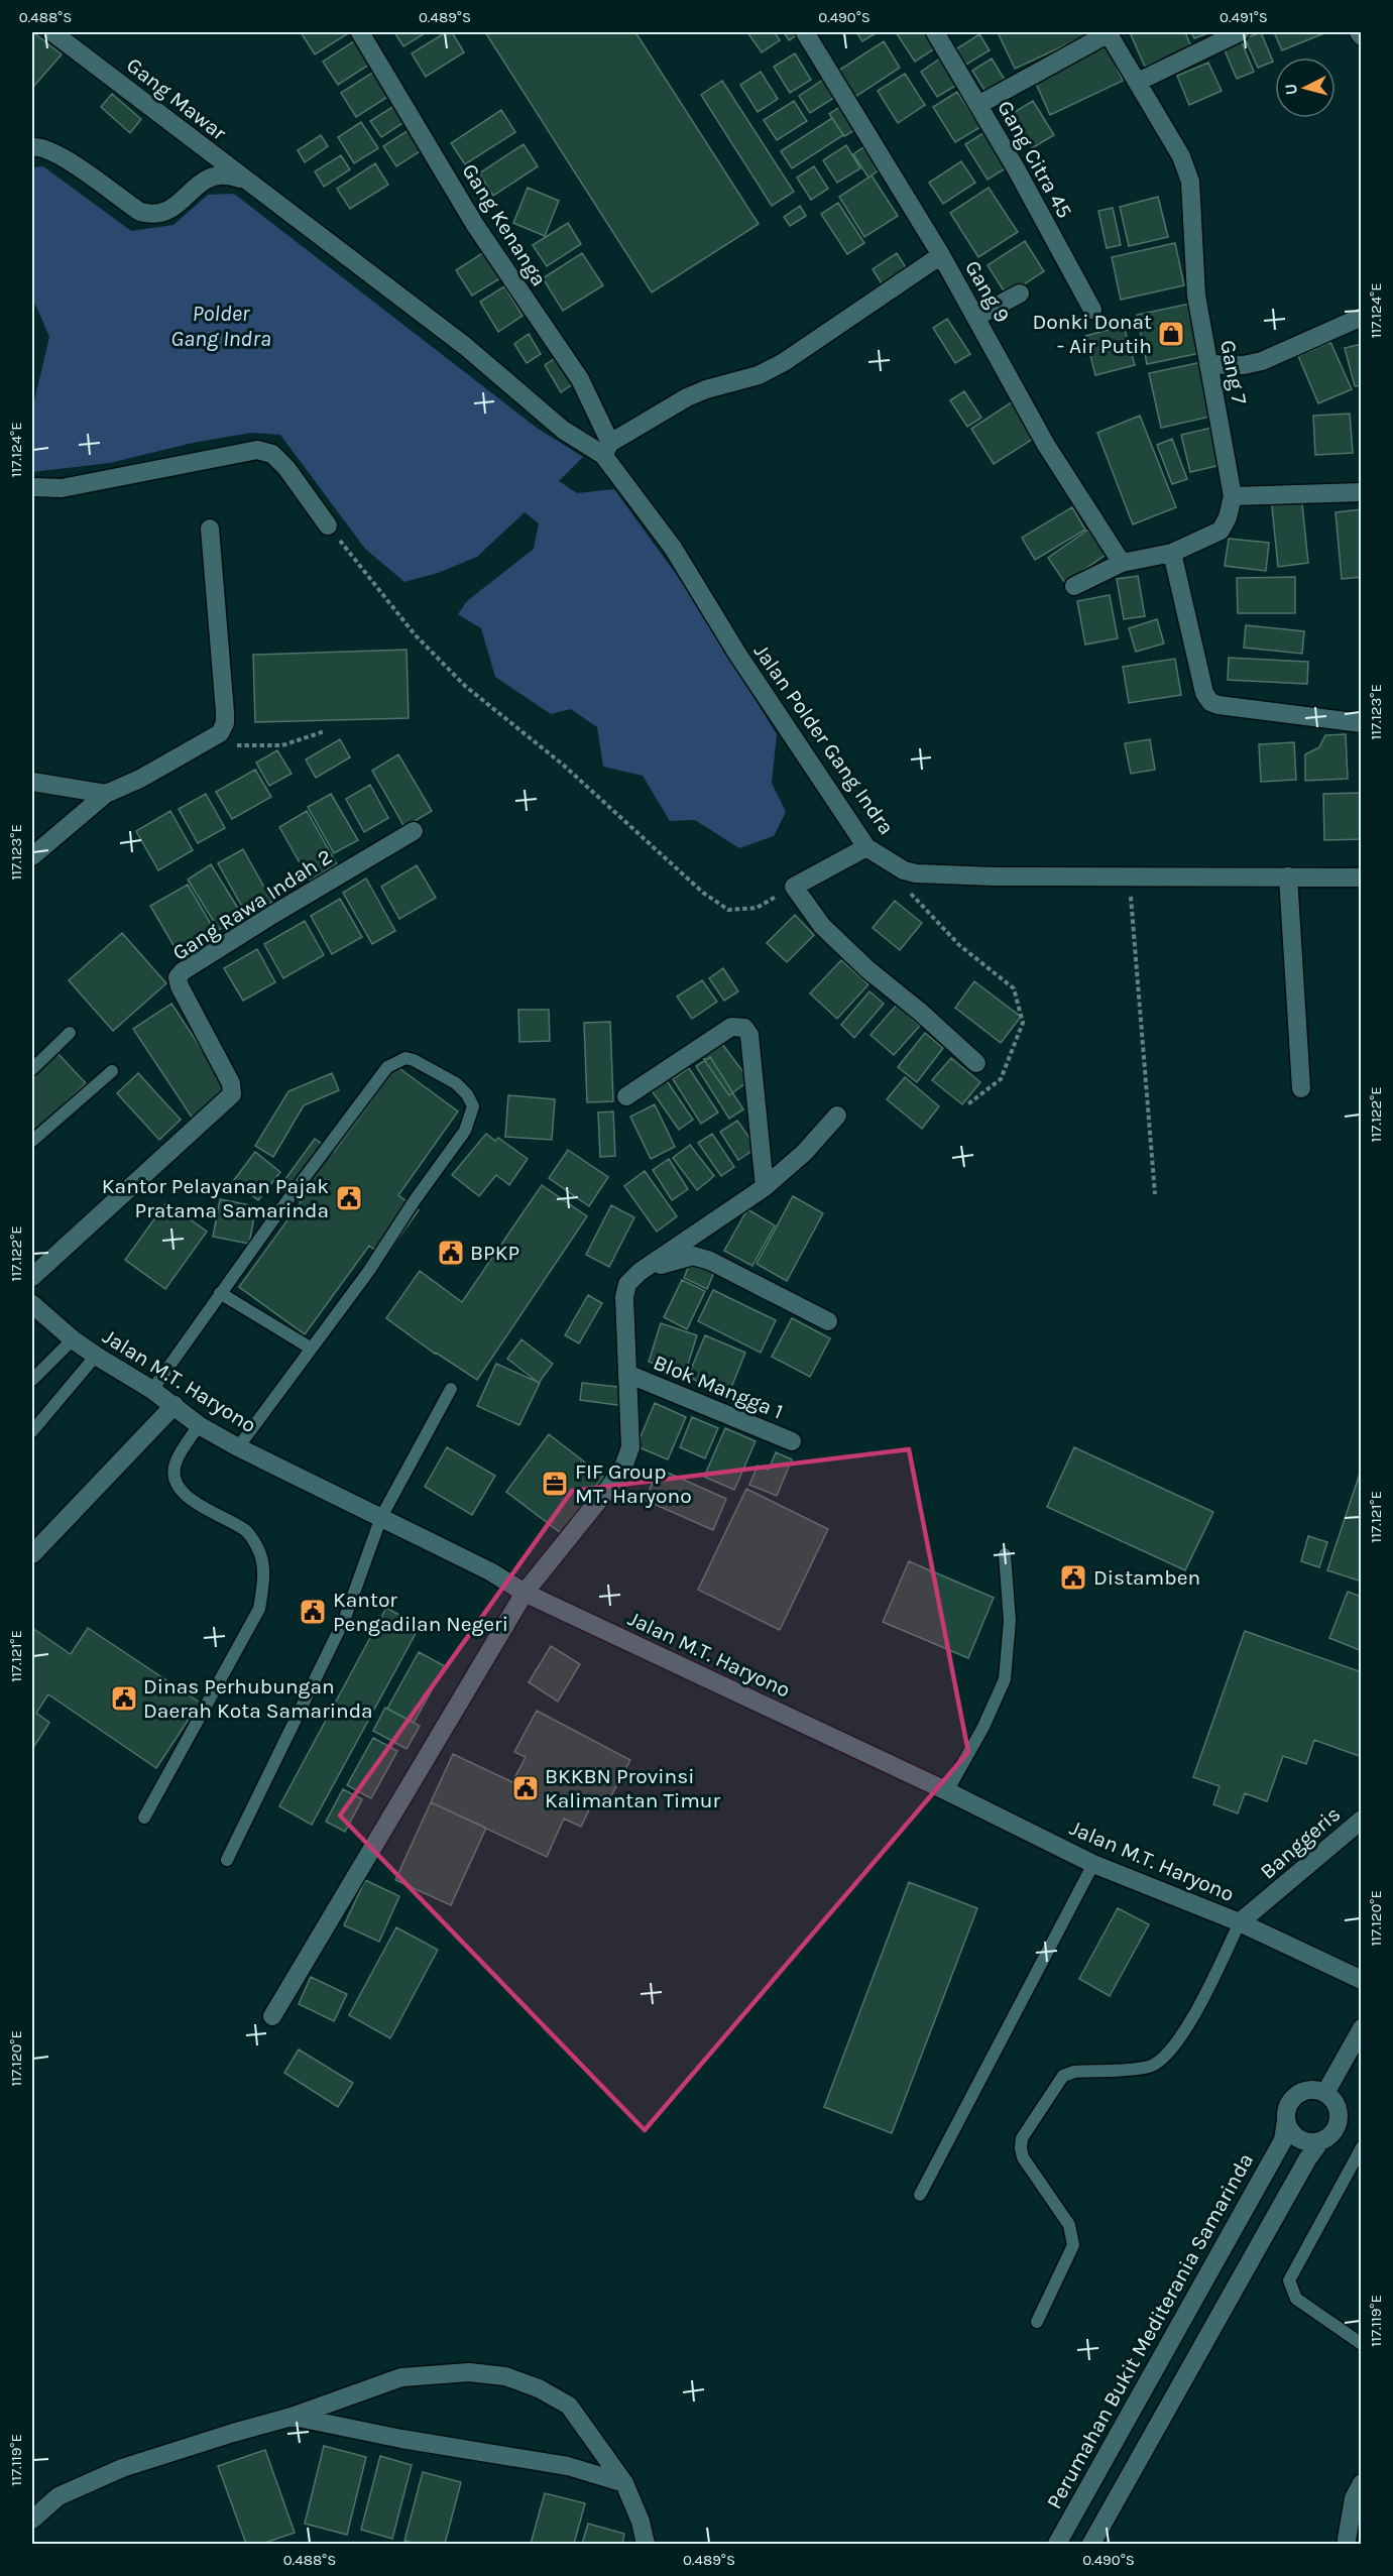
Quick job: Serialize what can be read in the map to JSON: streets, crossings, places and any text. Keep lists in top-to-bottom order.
{
  "streets": {
    "street": [
      "Gang Mawar",
      "Gang Citra 45",
      "Gang Kenanga",
      "Gang 9",
      "Gang 7",
      "Jalan Polder Gang Indra",
      "Gang Rawa Indah 2",
      "Jalan M.T. Haryono",
      "Blok Mangga 1",
      "Banggeris",
      "Perumahan Bukit Mediterania Samarinda"
    ]
  },
  "crossings": [
    ["Gang Mawar", "Gang Kenanga"],
    ["Gang Mawar", "Jalan Polder Gang Indra"],
    ["Gang Kenanga", "Jalan Polder Gang Indra"],
    ["Jalan M.T. Haryono", "Banggeris"]
  ],
  "water": ["Polder Gang Indra"],
  "places": {
    "shop": ["Donki Donat - Air Putih"],
    "public building": [
      "Kantor Pelayanan Pajak Pratama Samarinda",
      "BPKP",
      "Distamben",
      "Kantor Pengadilan Negeri",
      "Dinas Perhubungan Daerah Kota Samarinda",
      "BKKBN Provinsi Kalimantan Timur"
    ],
    "office": ["FIF Group MT. Haryono"]
  },
  "north": "left",
  "coordinates": [
    "0.488°S",
    "0.489°S",
    "0.490°S",
    "0.491°S",
    "117.124°E",
    "117.123°E",
    "117.122°E",
    "117.121°E",
    "117.120°E",
    "117.119°E"
  ]
}
